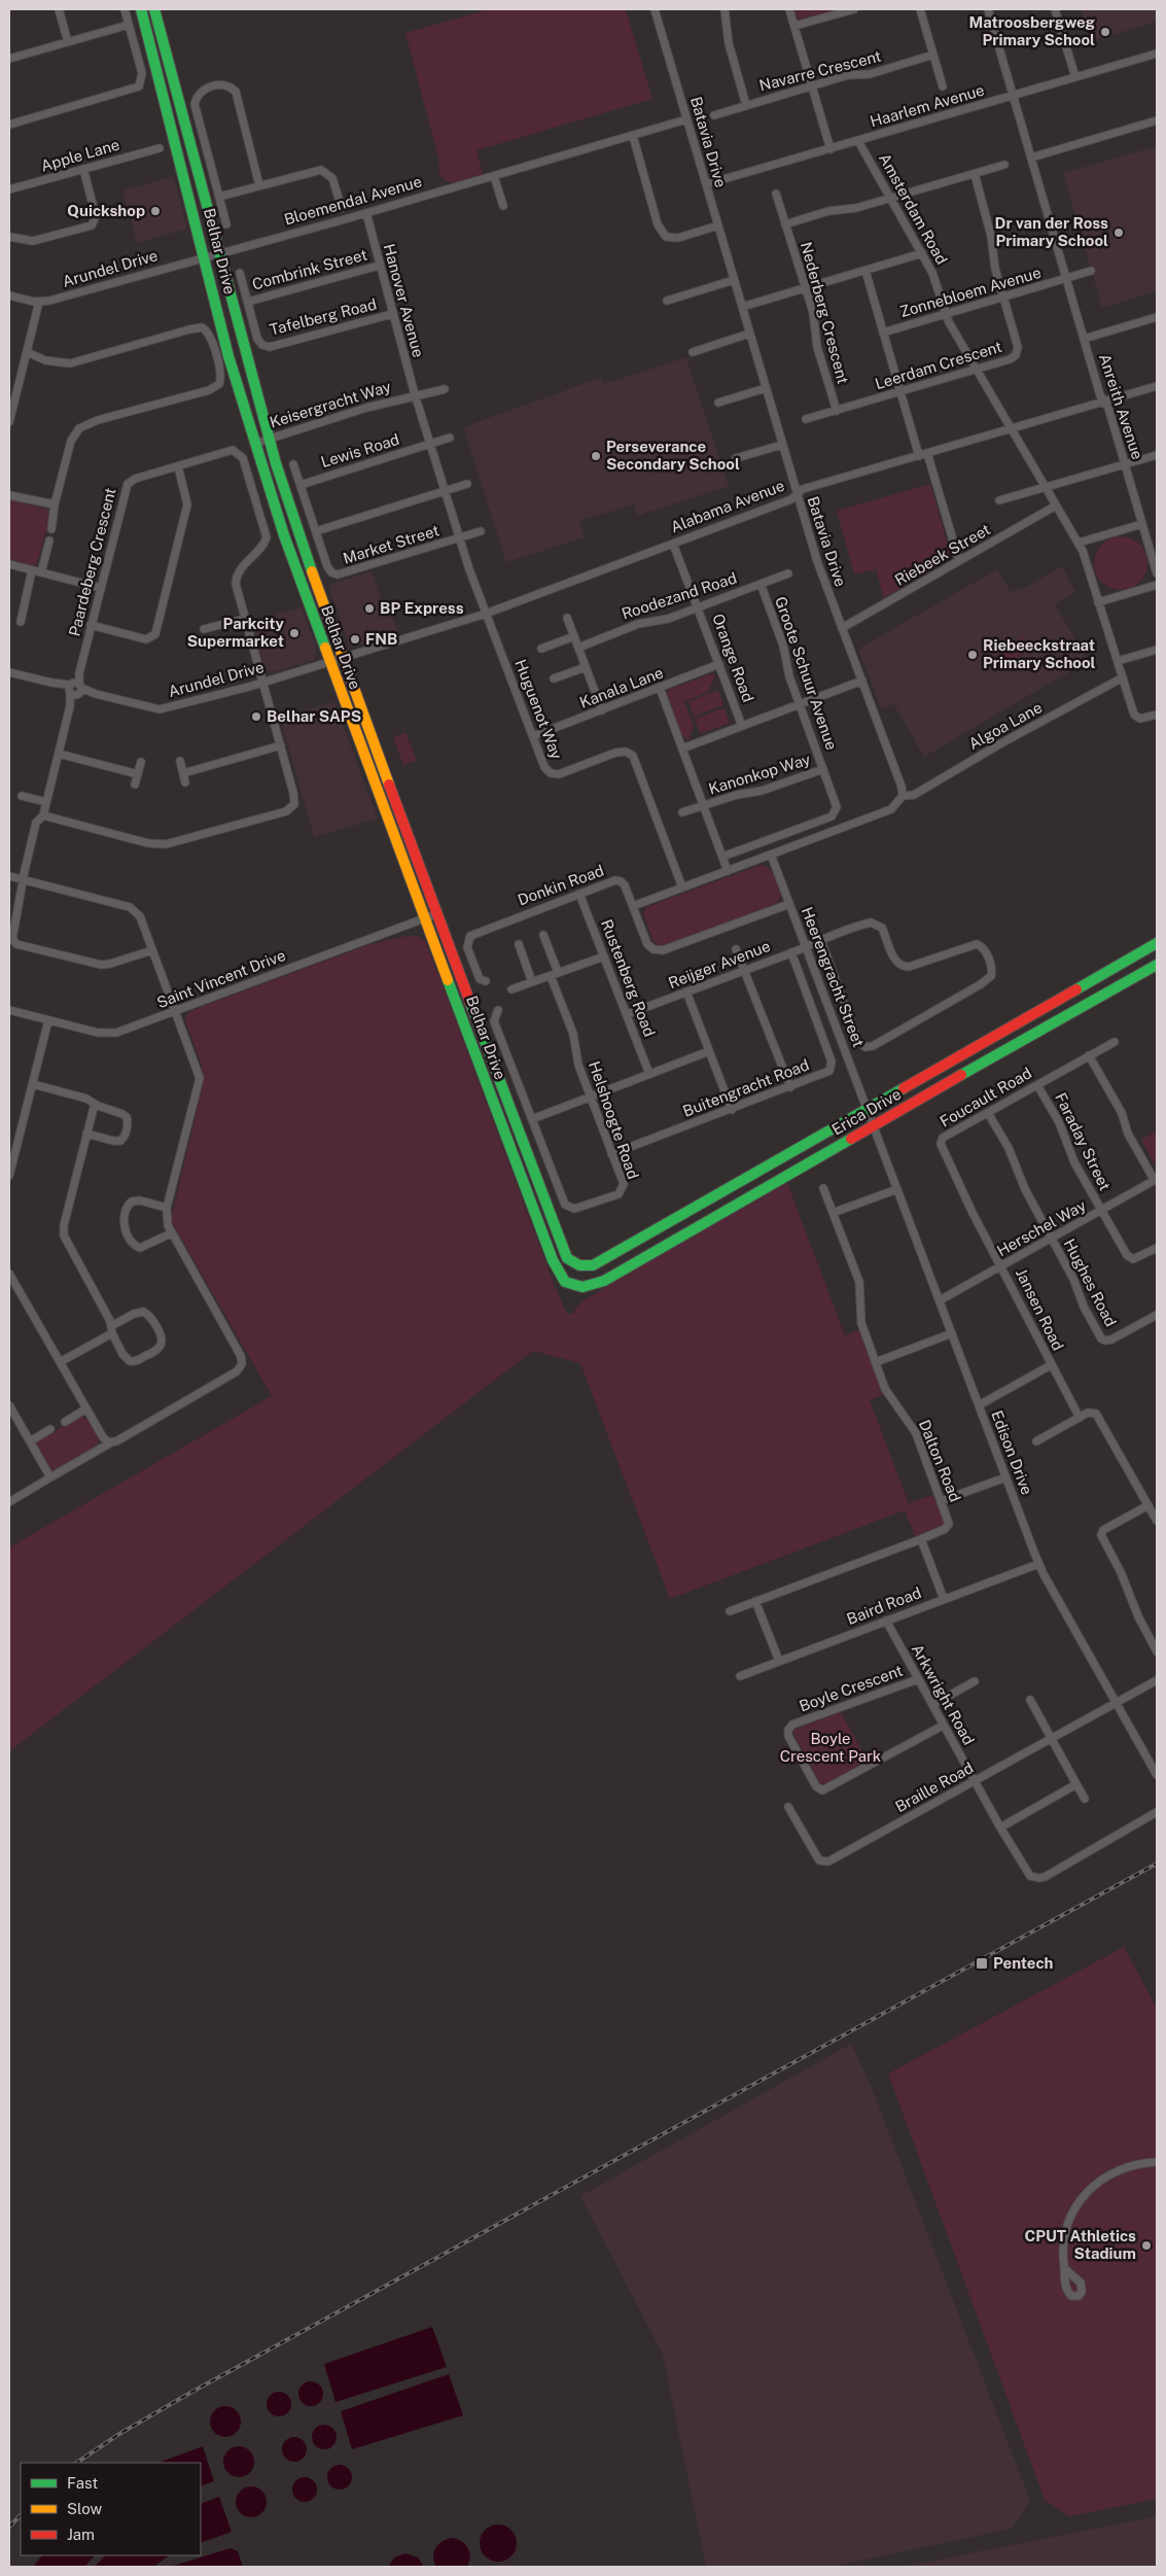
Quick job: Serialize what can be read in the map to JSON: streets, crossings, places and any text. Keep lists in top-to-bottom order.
{
  "streets": {
    "main road": ["Belhar Drive", "Erica Drive"],
    "street": [
      "Navarre Crescent",
      "Haarlem Avenue",
      "Batavia Drive",
      "Apple Lane",
      "Bloemendal Avenue",
      "Amsterdam Road",
      "Arundel Drive",
      "Combrink Street",
      "Zonnebloem Avenue",
      "Hanover Avenue",
      "Nederberg Crescent",
      "Tafelberg Road",
      "Leerdam Crescent",
      "Keisergracht Way",
      "Anreith Avenue",
      "Lewis Road",
      "Alabama Avenue",
      "Market Street",
      "Riebeek Street",
      "Paardeberg Crescent",
      "Roodezand Road",
      "Orange Road",
      "Groote Schuur Avenue",
      "Kanala Lane",
      "Huguenot Way",
      "Algoa Lane",
      "Kanonkop Way",
      "Donkin Road",
      "Reijger Avenue",
      "Heerengracht Street",
      "Rustenberg Road",
      "Saint Vincent Drive",
      "Buitengracht Road",
      "Foucault Road",
      "Helshoogte Road",
      "Faraday Street",
      "Herschel Way",
      "Hughes Road",
      "Jansen Road",
      "Edison Drive",
      "Dalton Road",
      "Baird Road",
      "Boyle Crescent",
      "Arkwright Road",
      "Braille Road"
    ]
  },
  "crossings": [
    ["Haarlem Avenue", "Batavia Drive"],
    ["Haarlem Avenue", "Amsterdam Road"],
    ["Haarlem Avenue", "Anreith Avenue"],
    ["Batavia Drive", "Bloemendal Avenue"],
    ["Batavia Drive", "Alabama Avenue"],
    ["Batavia Drive", "Riebeek Street"],
    ["Batavia Drive", "Algoa Lane"],
    ["Bloemendal Avenue", "Belhar Drive"],
    ["Bloemendal Avenue", "Arundel Drive"],
    ["Bloemendal Avenue", "Hanover Avenue"],
    ["Amsterdam Road", "Zonnebloem Avenue"],
    ["Amsterdam Road", "Leerdam Crescent"],
    ["Amsterdam Road", "Alabama Avenue"],
    ["Amsterdam Road", "Riebeek Street"],
    ["Amsterdam Road", "Algoa Lane"],
    ["Belhar Drive", "Arundel Drive"],
    ["Belhar Drive", "Keisergracht Way"],
    ["Belhar Drive", "Alabama Avenue"],
    ["Belhar Drive", "Saint Vincent Drive"],
    ["Belhar Drive", "Erica Drive"],
    ["Belhar Drive", "Helshoogte Road"],
    ["Arundel Drive", "Alabama Avenue"],
    ["Arundel Drive", "Paardeberg Crescent"],
    ["Combrink Street", "Hanover Avenue"],
    ["Combrink Street", "Tafelberg Road"],
    ["Zonnebloem Avenue", "Leerdam Crescent"],
    ["Zonnebloem Avenue", "Anreith Avenue"],
    ["Hanover Avenue", "Tafelberg Road"],
    ["Hanover Avenue", "Keisergracht Way"],
    ["Hanover Avenue", "Lewis Road"],
    ["Hanover Avenue", "Alabama Avenue"],
    ["Hanover Avenue", "Market Street"],
    ["Hanover Avenue", "Huguenot Way"],
    ["Nederberg Crescent", "Leerdam Crescent"],
    ["Anreith Avenue", "Alabama Avenue"],
    ["Alabama Avenue", "Orange Road"],
    ["Alabama Avenue", "Huguenot Way"],
    ["Roodezand Road", "Orange Road"],
    ["Roodezand Road", "Groote Schuur Avenue"],
    ["Orange Road", "Kanala Lane"],
    ["Groote Schuur Avenue", "Kanonkop Way"],
    ["Kanala Lane", "Huguenot Way"],
    ["Donkin Road", "Heerengracht Street"],
    ["Donkin Road", "Rustenberg Road"],
    ["Reijger Avenue", "Heerengracht Street"],
    ["Reijger Avenue", "Rustenberg Road"],
    ["Reijger Avenue", "Buitengracht Road"],
    ["Heerengracht Street", "Erica Drive"],
    ["Heerengracht Street", "Edison Drive"],
    ["Buitengracht Road", "Helshoogte Road"],
    ["Foucault Road", "Faraday Street"],
    ["Foucault Road", "Herschel Way"],
    ["Foucault Road", "Jansen Road"],
    ["Erica Drive", "Edison Drive"],
    ["Faraday Street", "Herschel Way"],
    ["Herschel Way", "Hughes Road"],
    ["Herschel Way", "Jansen Road"],
    ["Herschel Way", "Edison Drive"],
    ["Edison Drive", "Baird Road"],
    ["Edison Drive", "Braille Road"],
    ["Baird Road", "Arkwright Road"],
    ["Boyle Crescent", "Arkwright Road"],
    ["Arkwright Road", "Braille Road"]
  ],
  "parks": ["Boyle Crescent Park"],
  "places": {
    "other": [
      "Matroosbergweg Primary School",
      "Quickshop",
      "Dr van der Ross Primary School",
      "Perseverance Secondary School",
      "BP Express",
      "Parkcity Supermarket",
      "FNB",
      "Riebeeckstraat Primary School",
      "Belhar SAPS",
      "CPUT Athletics Stadium"
    ],
    "transit": ["Pentech"]
  },
  "legend": ["Fast", "Slow", "Jam"]
}
